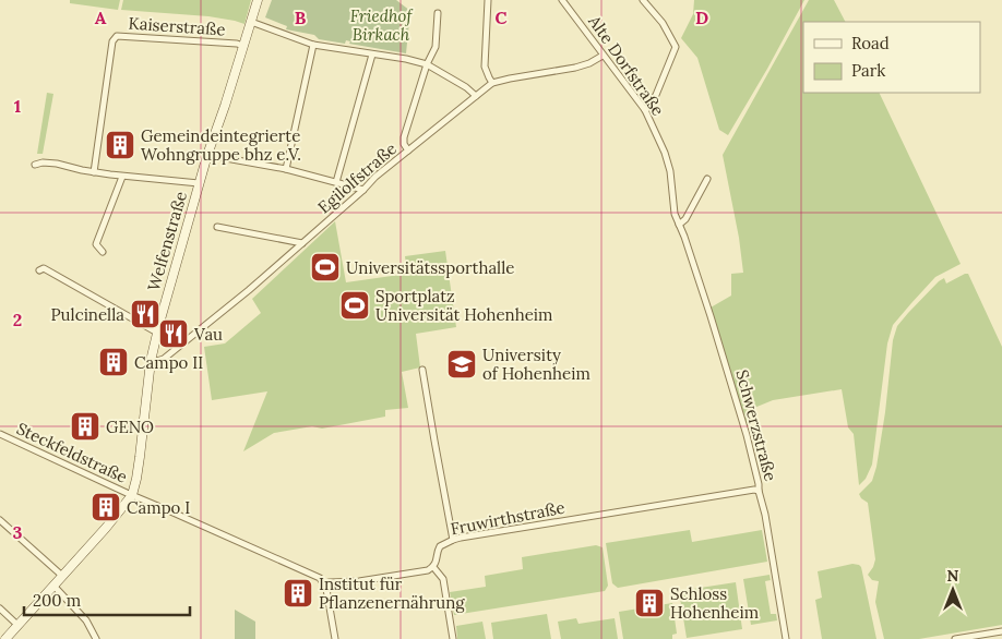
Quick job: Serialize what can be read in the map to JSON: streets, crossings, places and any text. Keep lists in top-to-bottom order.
{
  "streets": {
    "street": [
      "Kaiserstraße",
      "Alte Dorfstraße",
      "Egilolfstraße",
      "Welfenstraße",
      "Schwerzstraße",
      "Steckfeldstraße",
      "Fruwirthstraße"
    ]
  },
  "crossings": [
    ["Kaiserstraße", "Welfenstraße"],
    ["Alte Dorfstraße", "Egilolfstraße"],
    ["Alte Dorfstraße", "Schwerzstraße"],
    ["Egilolfstraße", "Welfenstraße"],
    ["Welfenstraße", "Steckfeldstraße"],
    ["Schwerzstraße", "Fruwirthstraße"]
  ],
  "parks": ["Friedhof Birkach"],
  "places": {
    "building": [
      "Gemeindeintegrierte Wohngruppe bhz e.V.",
      "Campo II",
      "GENO",
      "Campo I",
      "Institut für Pflanzenernährung",
      "Schloss Hohenheim"
    ],
    "sports": ["Universitätssporthalle", "Sportplatz Universität Hohenheim"],
    "restaurant": ["Pulcinella", "Vau"],
    "school or university": ["University of Hohenheim"]
  },
  "legend": ["Road", "Park"],
  "scale_bar": "200 m",
  "north": "top",
  "grid": {
    "columns": [
      "A",
      "B",
      "C",
      "D"
    ],
    "rows": ["1", "2", "3"]
  }
}
